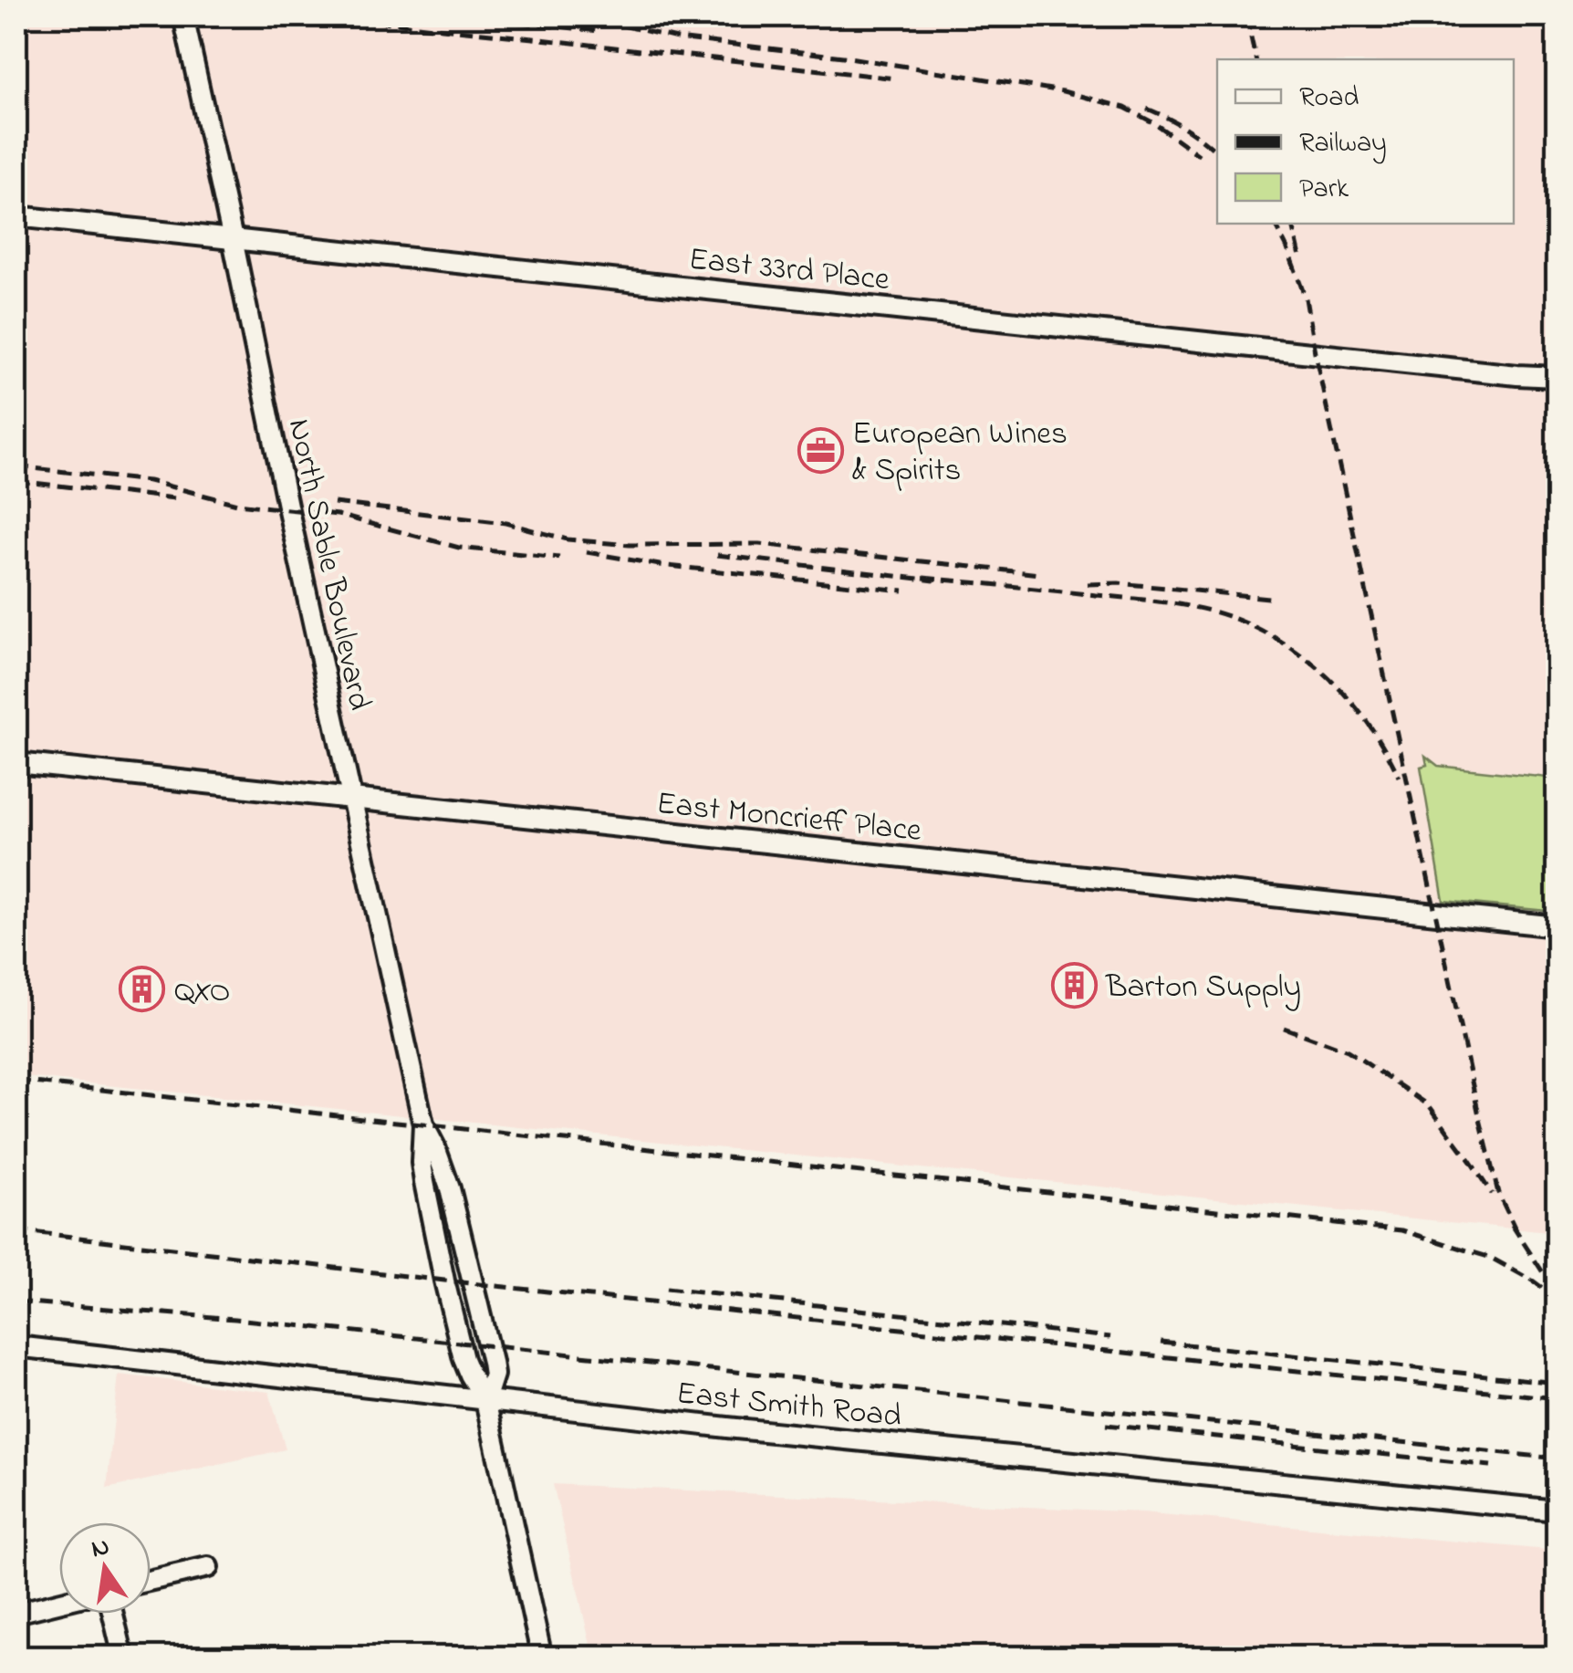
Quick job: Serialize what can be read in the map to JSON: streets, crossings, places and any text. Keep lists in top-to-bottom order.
{
  "streets": {
    "street": [
      "East 33rd Place",
      "North Sable Boulevard",
      "East Moncrieff Place",
      "East Smith Road"
    ]
  },
  "crossings": [
    ["East 33rd Place", "North Sable Boulevard"],
    ["North Sable Boulevard", "East Moncrieff Place"],
    ["North Sable Boulevard", "East Smith Road"]
  ],
  "places": {
    "office": ["European Wines & Spirits"],
    "building": ["Barton Supply", "QXO"]
  },
  "legend": ["Road", "Railway", "Park"],
  "north": "top"
}
